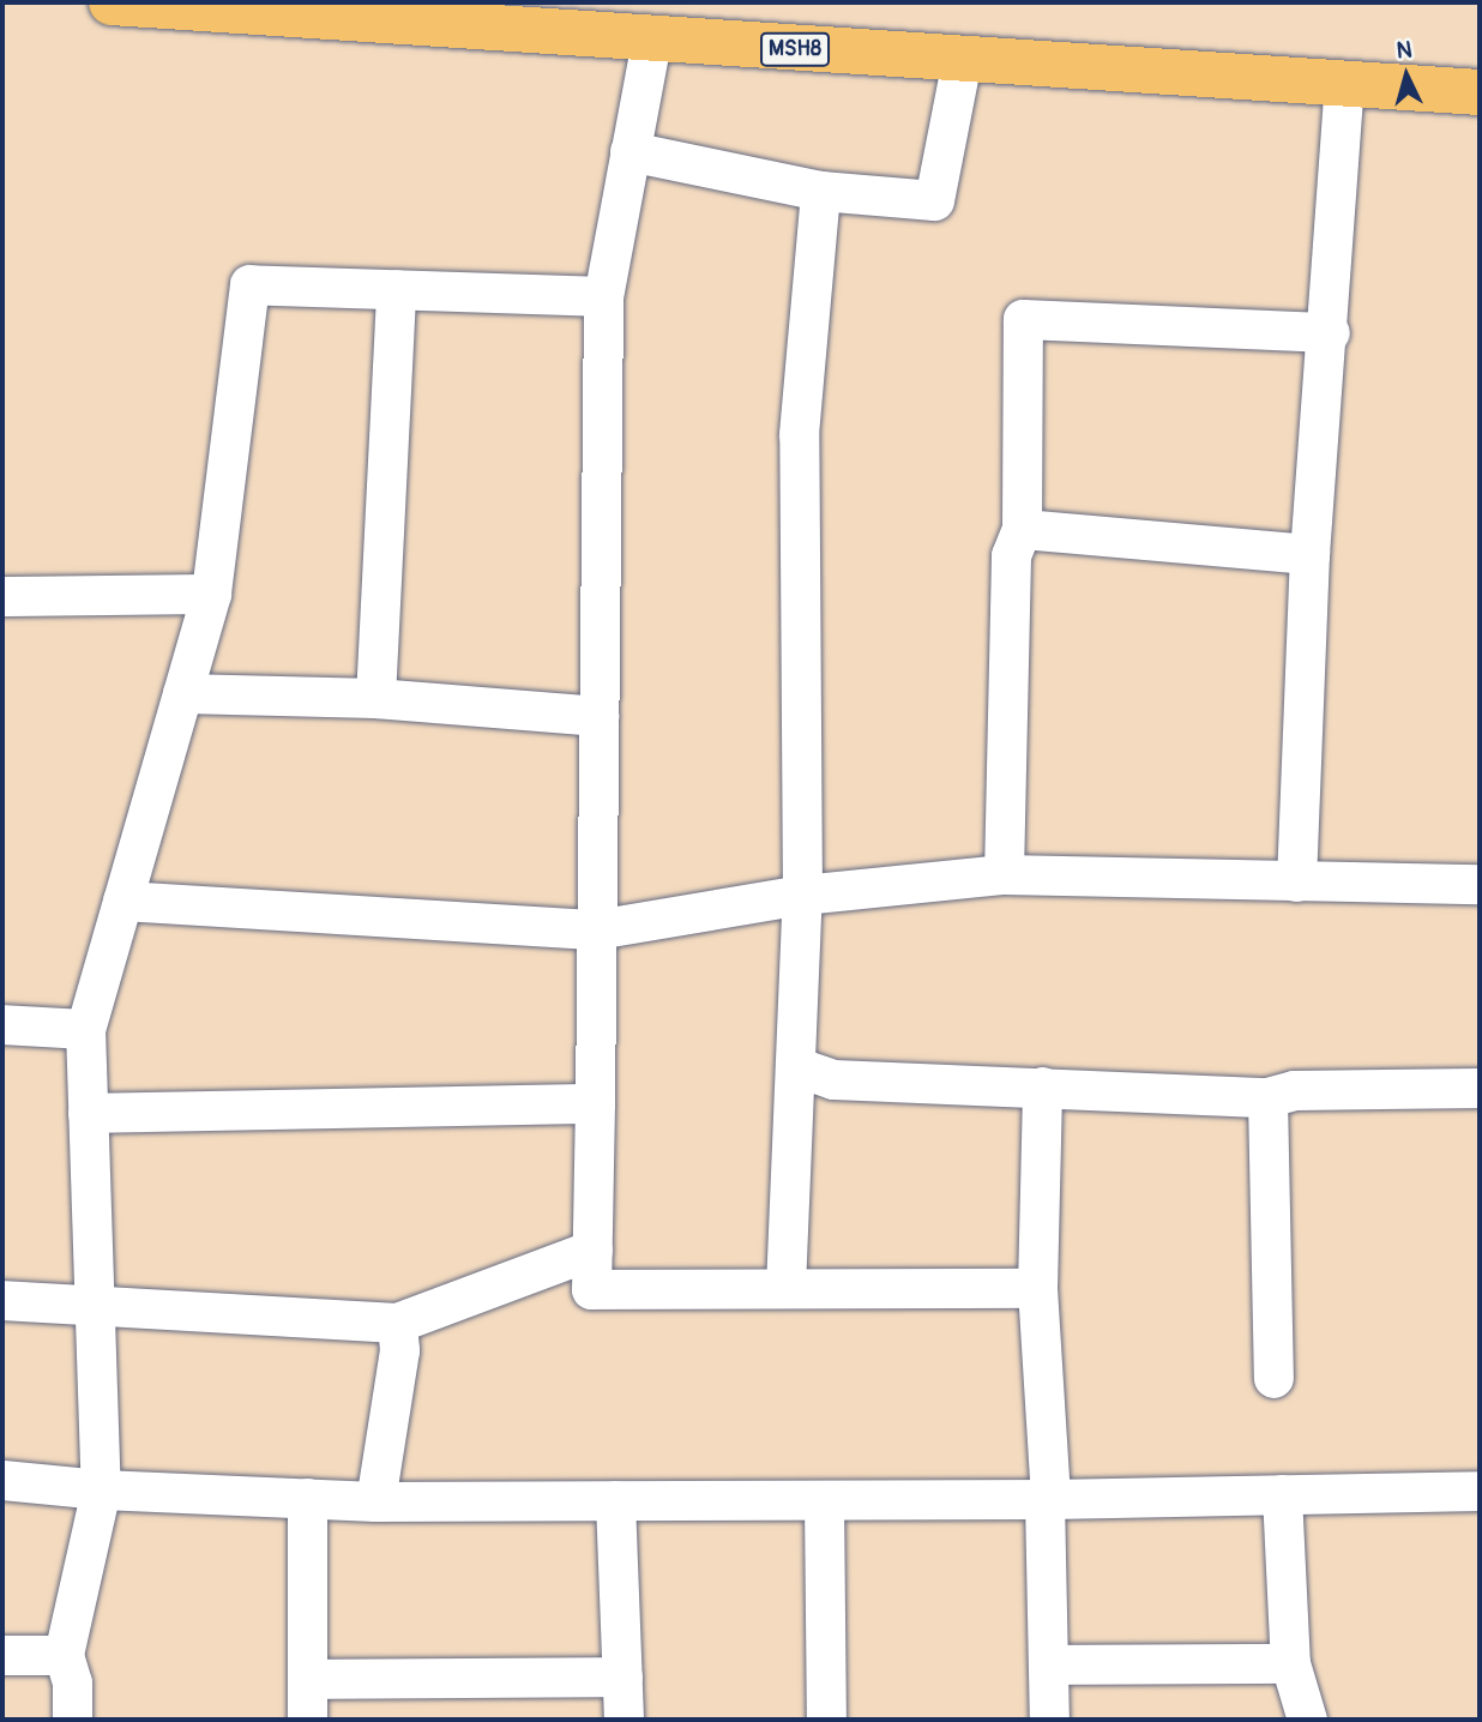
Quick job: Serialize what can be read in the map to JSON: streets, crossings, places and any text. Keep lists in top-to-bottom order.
{
  "streets": {
    "main road": ["MSH8"]
  },
  "north": "top"
}
